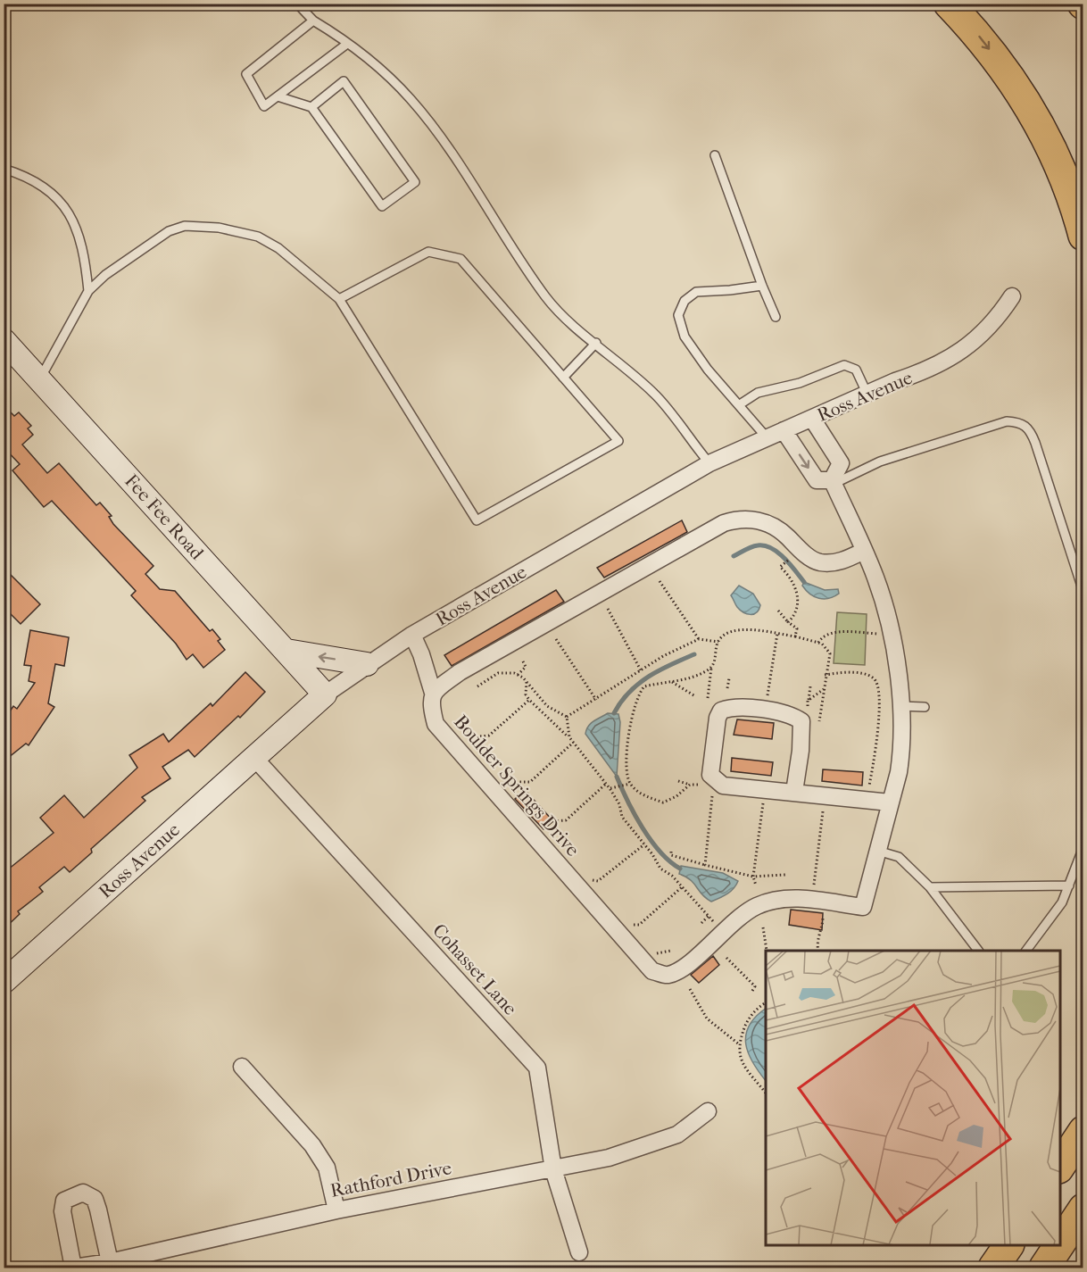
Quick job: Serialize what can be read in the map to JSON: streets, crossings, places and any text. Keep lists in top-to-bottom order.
{
  "streets": {
    "street": [
      "Ross Avenue",
      "Fee Fee Road",
      "Boulder Springs Drive",
      "Cohasset Lane",
      "Rathford Drive"
    ]
  },
  "crossings": [
    ["Ross Avenue", "Fee Fee Road"],
    ["Ross Avenue", "Boulder Springs Drive"],
    ["Ross Avenue", "Cohasset Lane"],
    ["Cohasset Lane", "Rathford Drive"]
  ]
}
